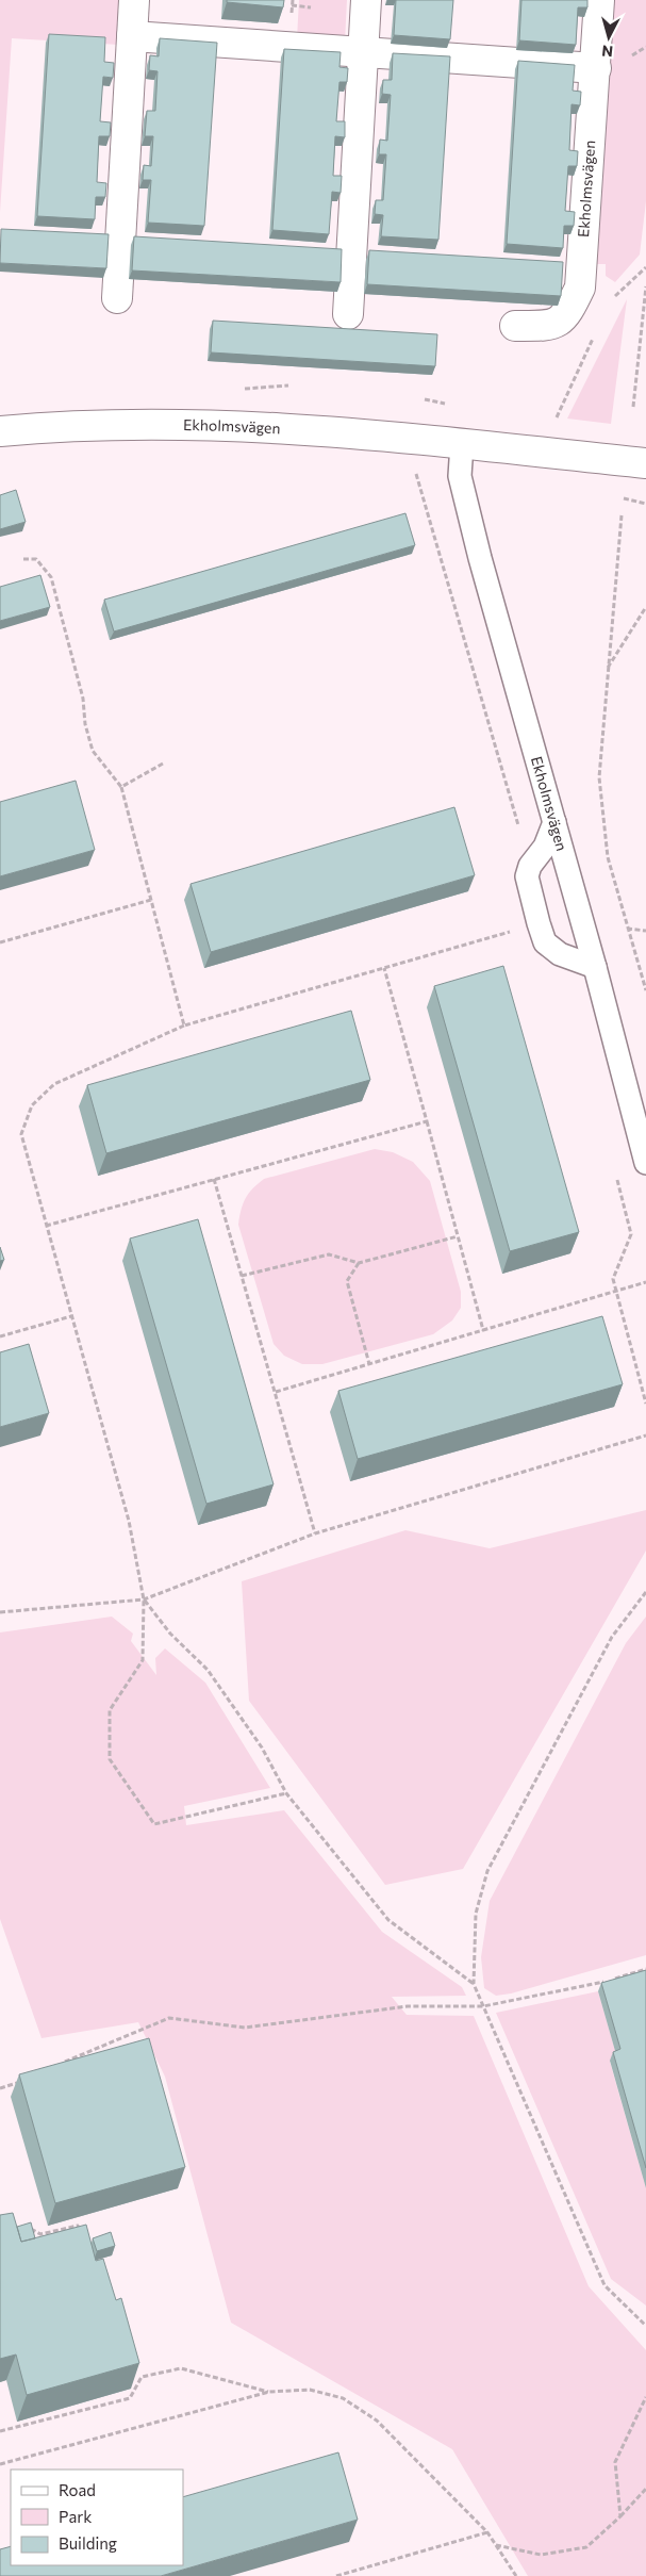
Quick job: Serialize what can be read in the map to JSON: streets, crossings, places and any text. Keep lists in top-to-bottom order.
{
  "streets": {
    "street": ["Ekholmsvägen"]
  },
  "legend": ["Road", "Park", "Building"],
  "north": "bottom"
}
